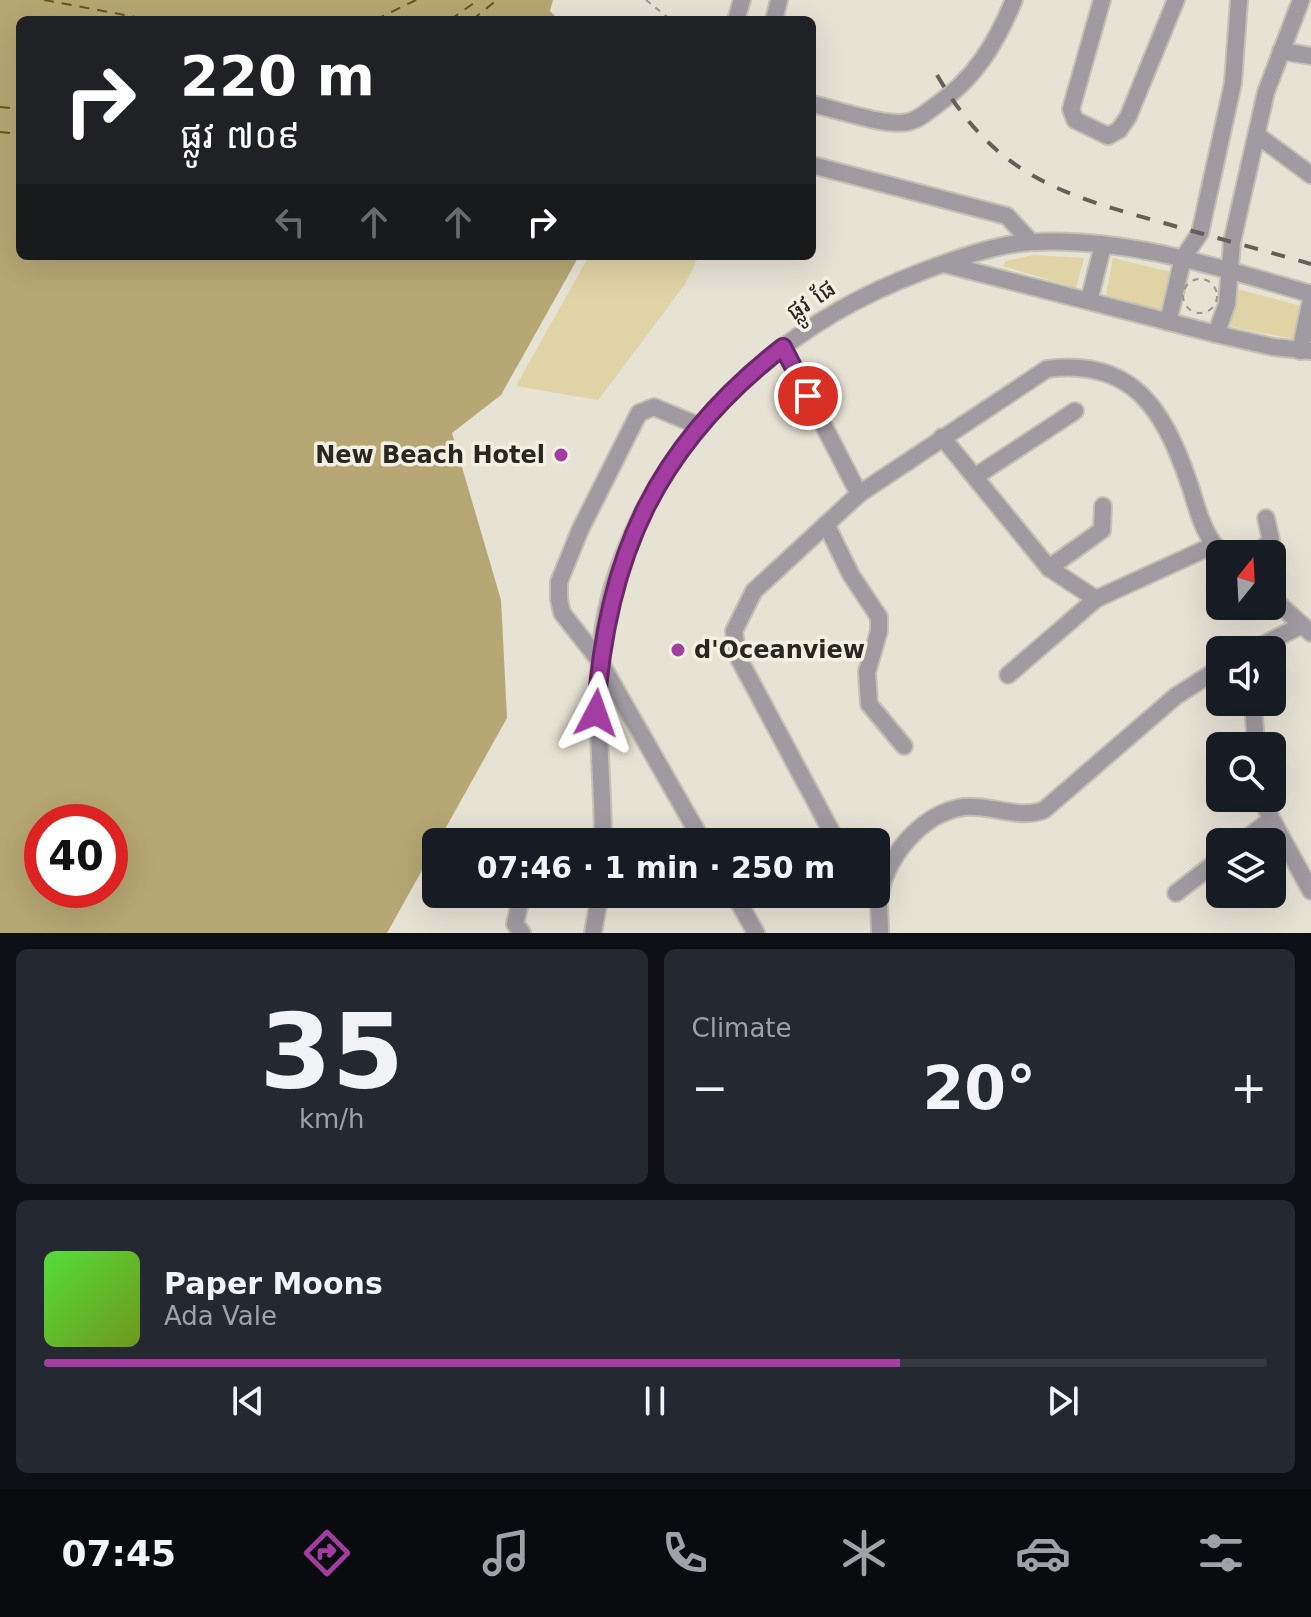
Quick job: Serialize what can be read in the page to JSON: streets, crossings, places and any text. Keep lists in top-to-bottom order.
{
  "streets": {
    "street": ["ផ្លូវ ផែ"]
  },
  "places": ["New Beach Hotel", "d'Oceanview"],
  "north": "top",
  "page": {
    "turn": ["220 m", "ផ្លូវ ៧០៩"],
    "limit": "40",
    "trip": "07:46 · 1 min · 250 m",
    "tile": [
      ["35", "km/h"],
      "Climate"
    ],
    "heat": ["−", "20°", "+"],
    "song": ["Paper Moons", "Ada Vale"],
    "tabs": "07:45"
  }
}
